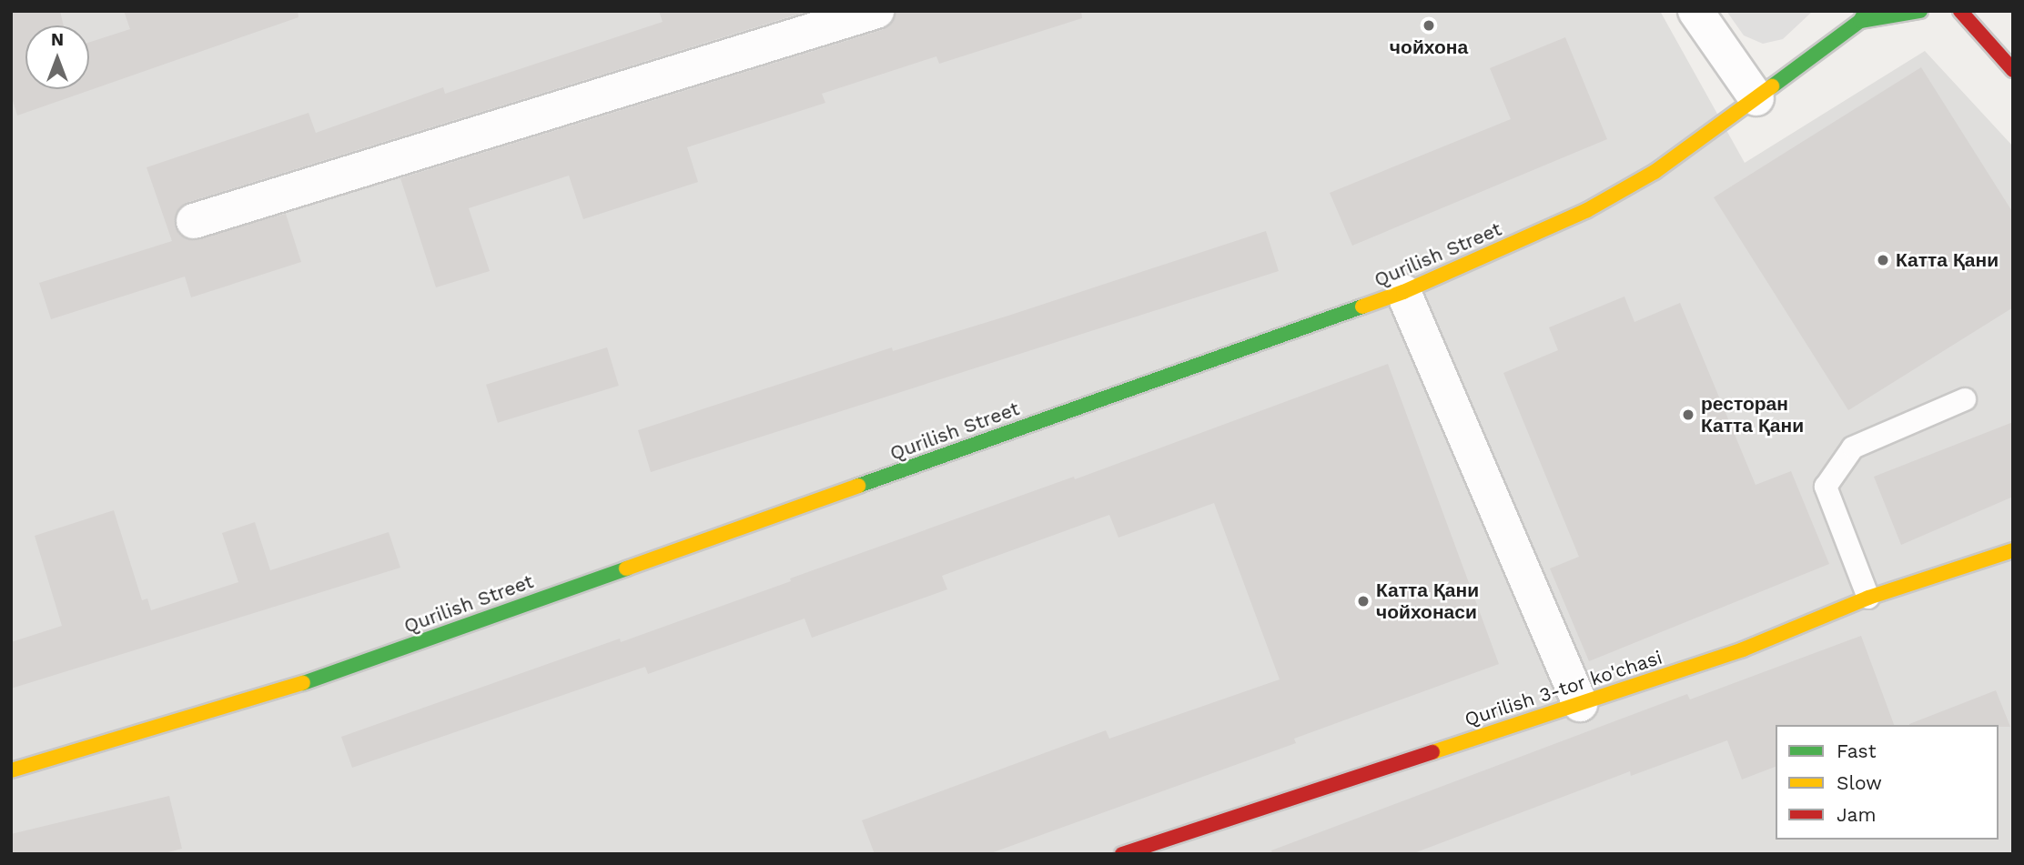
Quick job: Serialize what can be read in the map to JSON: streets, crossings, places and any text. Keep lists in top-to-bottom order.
{
  "streets": {
    "street": ["Qurilish Street", "Qurilish 3-tor ko'chasi"]
  },
  "places": [
    "чойхона",
    "Катта Қани",
    "ресторан Катта Қани",
    "Катта Қани чойхонаси"
  ],
  "legend": ["Fast", "Slow", "Jam"],
  "north": "top"
}
